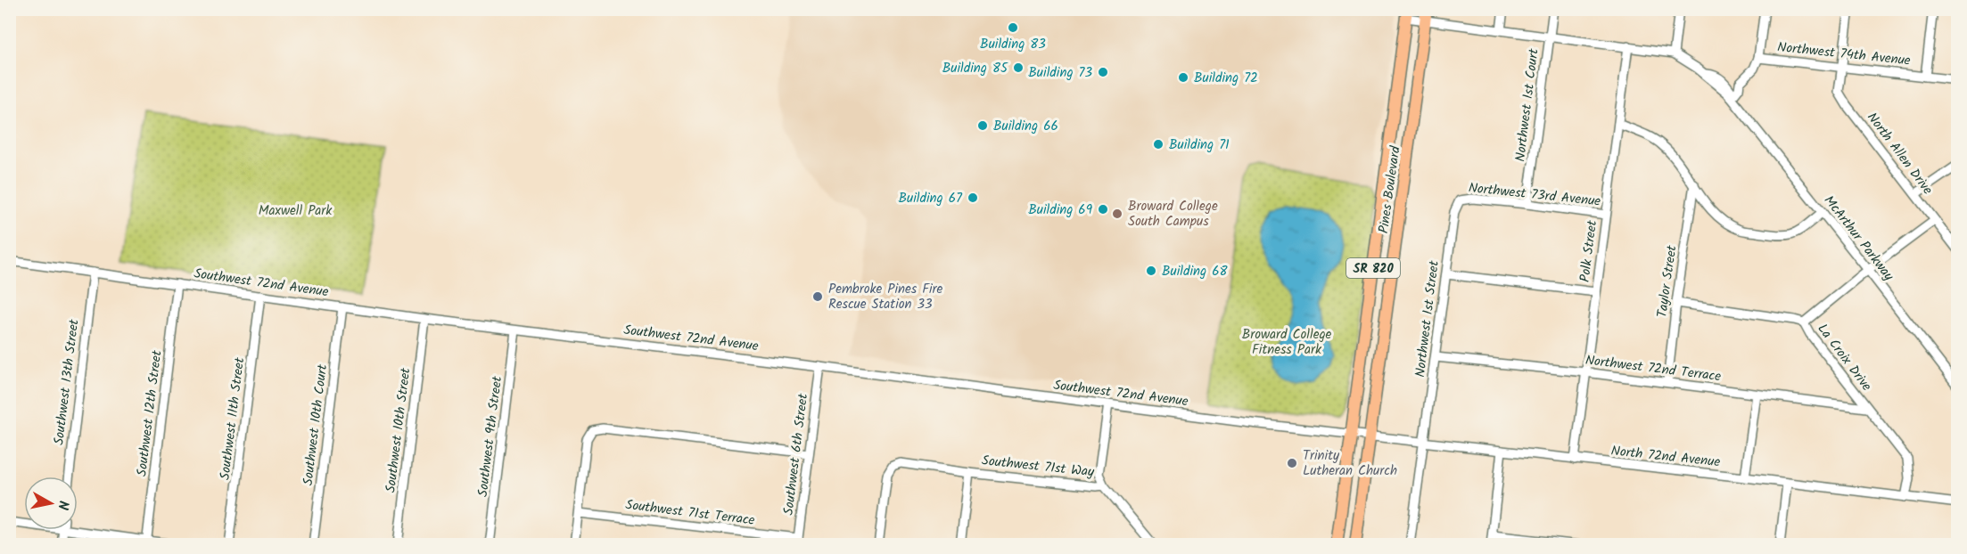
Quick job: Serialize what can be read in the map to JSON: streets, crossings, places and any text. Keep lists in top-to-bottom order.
{
  "streets": {
    "highway": ["Pines Boulevard", "SR 820"],
    "street": [
      "Northwest 74th Avenue",
      "Northwest 1st Court",
      "North Allen Drive",
      "Northwest 73rd Avenue",
      "McArthur Parkway",
      "Polk Street",
      "Taylor Street",
      "Southwest 72nd Avenue",
      "Northwest 1st Street",
      "La Croix Drive",
      "Northwest 72nd Terrace",
      "Southwest 13th Street",
      "Southwest 12th Street",
      "Southwest 11th Street",
      "Southwest 10th Court",
      "Southwest 10th Street",
      "Southwest 9th Street",
      "Southwest 6th Street",
      "North 72nd Avenue",
      "Southwest 71st Way",
      "Southwest 71st Terrace"
    ]
  },
  "crossings": [
    ["Northwest 74th Avenue", "North Allen Drive"],
    ["Northwest 74th Avenue", "McArthur Parkway"],
    ["Northwest 1st Court", "Northwest 73rd Avenue"],
    ["Northwest 1st Court", "McArthur Parkway"],
    ["Pines Boulevard", "McArthur Parkway"],
    ["Pines Boulevard", "SR 820"],
    ["Pines Boulevard", "Southwest 72nd Avenue"],
    ["Pines Boulevard", "North 72nd Avenue"],
    ["Northwest 73rd Avenue", "Polk Street"],
    ["Northwest 73rd Avenue", "Northwest 1st Street"],
    ["McArthur Parkway", "Polk Street"],
    ["Polk Street", "Northwest 72nd Terrace"],
    ["Polk Street", "North 72nd Avenue"],
    ["SR 820", "Southwest 72nd Avenue"],
    ["SR 820", "North 72nd Avenue"],
    ["Taylor Street", "Northwest 72nd Terrace"],
    ["Southwest 72nd Avenue", "Southwest 13th Street"],
    ["Southwest 72nd Avenue", "Southwest 12th Street"],
    ["Southwest 72nd Avenue", "Southwest 11th Street"],
    ["Southwest 72nd Avenue", "Southwest 10th Court"],
    ["Southwest 72nd Avenue", "Southwest 10th Street"],
    ["Southwest 72nd Avenue", "Southwest 9th Street"],
    ["Southwest 72nd Avenue", "Southwest 6th Street"],
    ["Southwest 72nd Avenue", "North 72nd Avenue"],
    ["Northwest 1st Street", "Northwest 72nd Terrace"],
    ["Northwest 1st Street", "North 72nd Avenue"],
    ["La Croix Drive", "Northwest 72nd Terrace"],
    ["La Croix Drive", "North 72nd Avenue"],
    ["Southwest 6th Street", "Southwest 71st Terrace"]
  ],
  "parks": ["Maxwell Park", "Broward College Fitness Park"],
  "places": [
    "Building 83",
    "Building 85",
    "Building 73",
    "Building 72",
    "Building 66",
    "Building 71",
    "Building 67",
    "Building 69",
    "Broward College South Campus",
    "Building 68",
    "Pembroke Pines Fire Rescue Station 33",
    "Trinity Lutheran Church"
  ],
  "north": "right"
}
